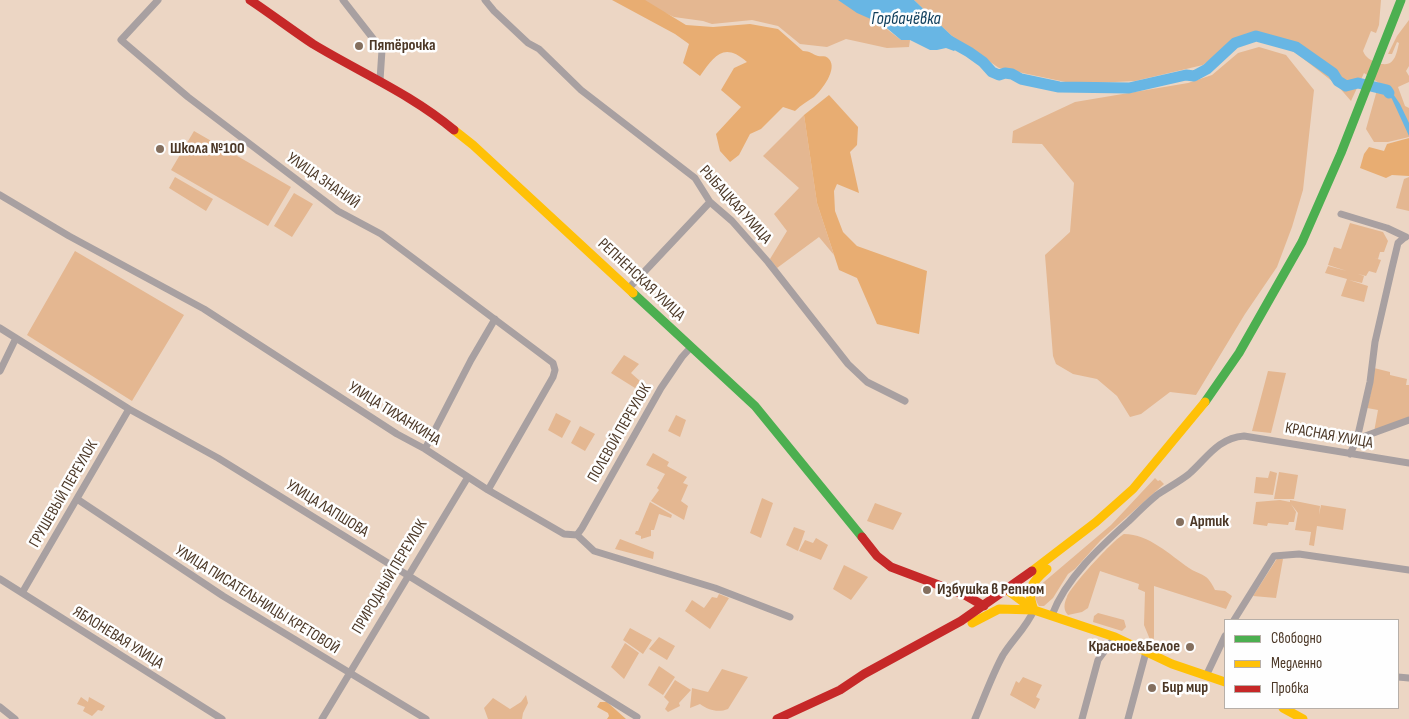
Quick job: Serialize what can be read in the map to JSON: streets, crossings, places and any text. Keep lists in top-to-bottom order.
{
  "streets": {
    "main road": ["РЕПНЕНСКАЯ УЛИЦА"],
    "street": [
      "УЛИЦА ЗНАНИЙ",
      "РЫБАЦКАЯ УЛИЦА",
      "УЛИЦА ТИХАНКИНА",
      "ПОЛЕВОЙ ПЕРЕУЛОК",
      "КРАСНАЯ УЛИЦА",
      "ГРУШЕВЫЙ ПЕРЕУЛОК",
      "УЛИЦА ЛАПШОВА",
      "ПРИРОДНЫЙ ПЕРЕУЛОК",
      "УЛИЦА ПИСАТЕЛЬНИЦЫ КРЕТОВОЙ",
      "ЯБЛОНЕВАЯ УЛИЦА"
    ]
  },
  "crossings": [
    ["УЛИЦА ЗНАНИЙ", "УЛИЦА ТИХАНКИНА"],
    ["РЕПНЕНСКАЯ УЛИЦА", "ПОЛЕВОЙ ПЕРЕУЛОК"],
    ["УЛИЦА ТИХАНКИНА", "ПОЛЕВОЙ ПЕРЕУЛОК"],
    ["УЛИЦА ТИХАНКИНА", "ПРИРОДНЫЙ ПЕРЕУЛОК"],
    ["ГРУШЕВЫЙ ПЕРЕУЛОК", "УЛИЦА ЛАПШОВА"],
    ["ГРУШЕВЫЙ ПЕРЕУЛОК", "УЛИЦА ПИСАТЕЛЬНИЦЫ КРЕТОВОЙ"],
    ["ГРУШЕВЫЙ ПЕРЕУЛОК", "ЯБЛОНЕВАЯ УЛИЦА"],
    ["УЛИЦА ЛАПШОВА", "ПРИРОДНЫЙ ПЕРЕУЛОК"],
    ["ПРИРОДНЫЙ ПЕРЕУЛОК", "УЛИЦА ПИСАТЕЛЬНИЦЫ КРЕТОВОЙ"]
  ],
  "water": ["Горбачёвка"],
  "places": [
    "Пятёрочка",
    "Школа №100",
    "Артик",
    "Избушка в Репном",
    "Красное&Белое",
    "Бир мир"
  ],
  "legend": ["Свободно", "Медленно", "Пробка"]
}
